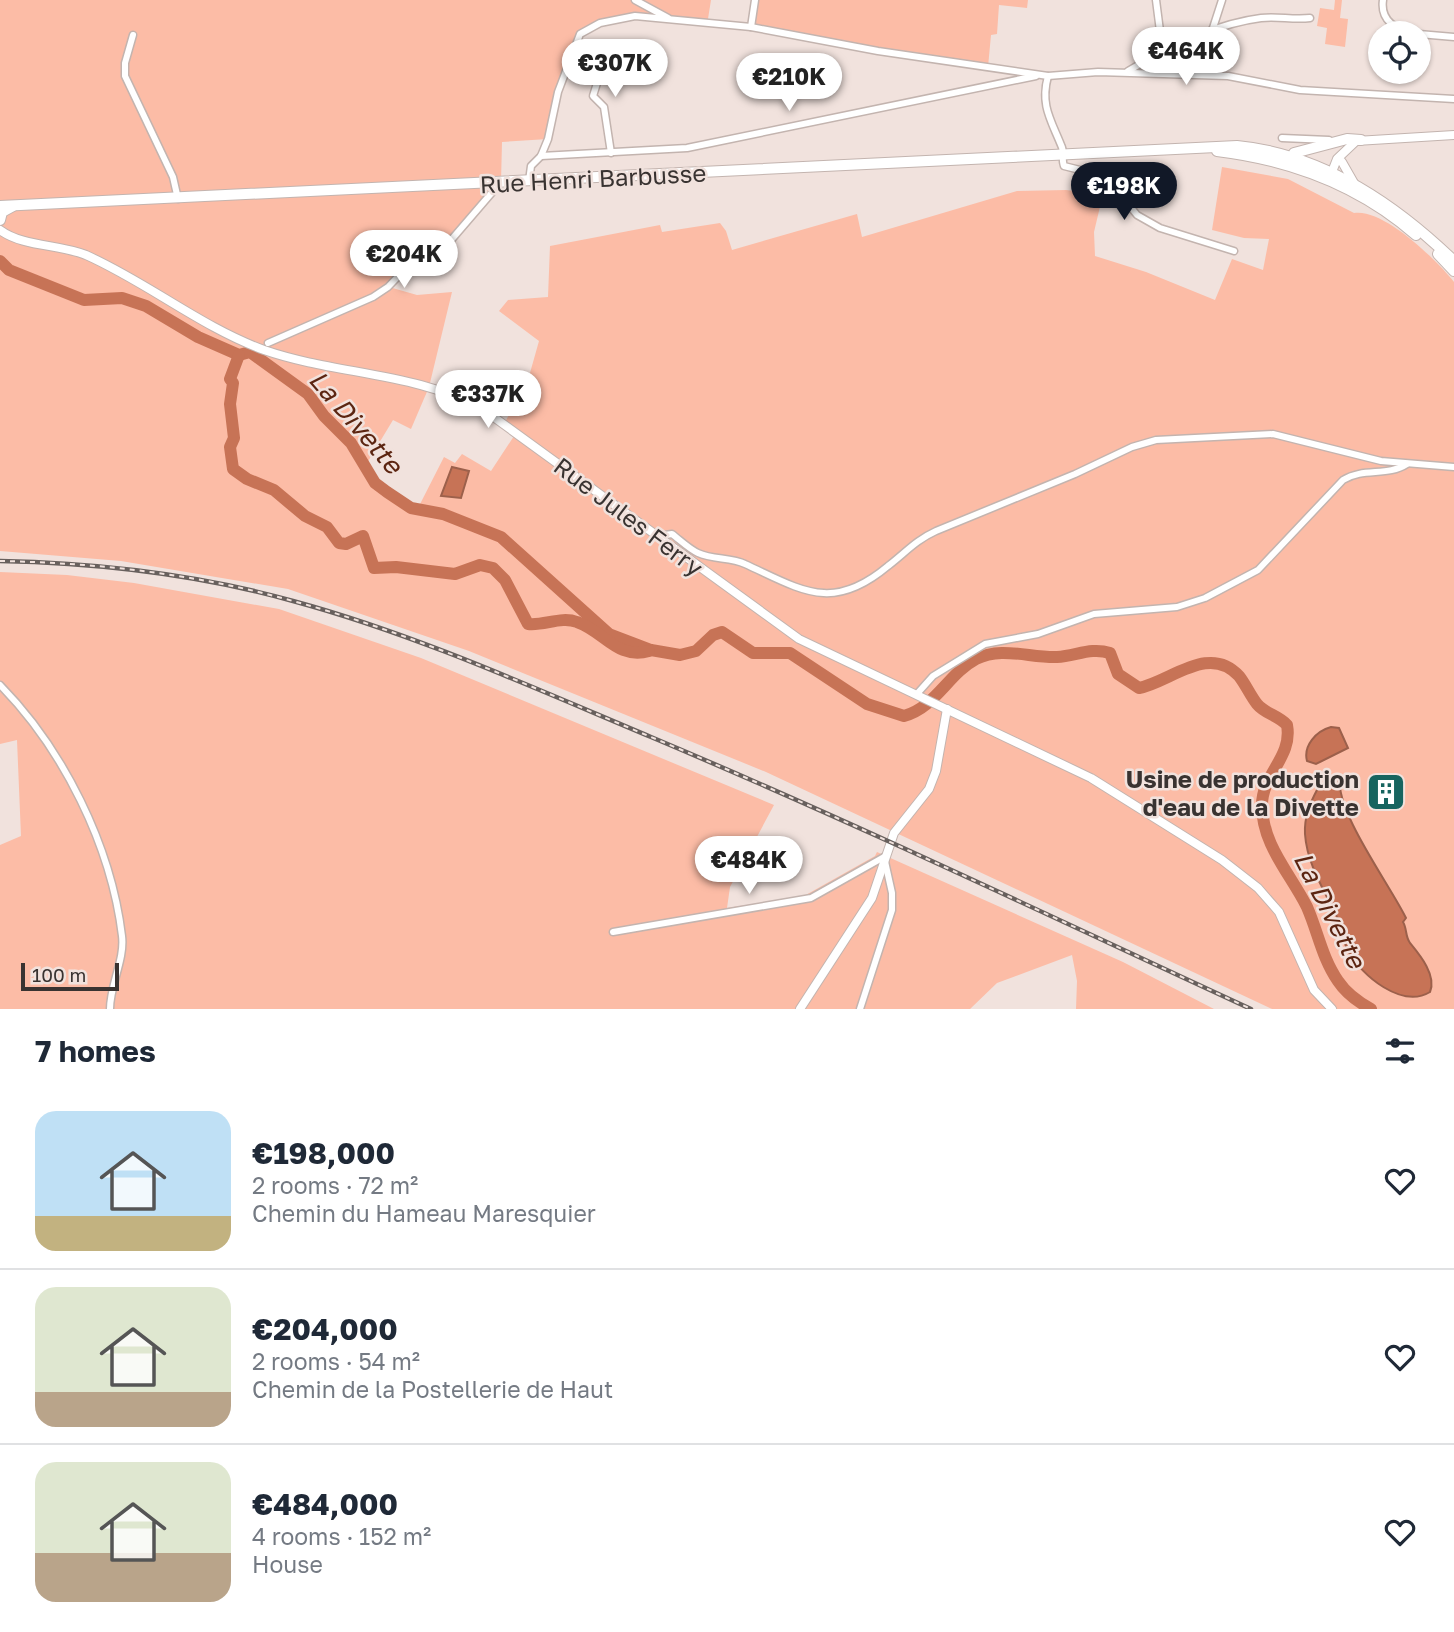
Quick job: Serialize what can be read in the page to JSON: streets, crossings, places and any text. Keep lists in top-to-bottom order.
{
  "streets": {
    "main road": ["Rue Henri Barbusse", "Rue Jules Ferry"]
  },
  "water": ["La Divette"],
  "places": {
    "building": ["Usine de production d'eau de la Divette"]
  },
  "scale_bar": "100 m",
  "page": {
    "price": [
      "€464K",
      "€307K",
      "€210K",
      "€198K",
      "€204K",
      "€337K",
      "€484K"
    ],
    "scale": "100 m",
    "heading": "7 homes",
    "list": [
      {
        "name": "€198,000",
        "note": "2 rooms · 72 m² · Chemin du Hameau Maresquier"
      },
      {
        "name": "€204,000",
        "note": "2 rooms · 54 m² · Chemin de la Postellerie de Haut"
      },
      {
        "name": "€484,000",
        "note": "4 rooms · 152 m² · House"
      }
    ]
  }
}
